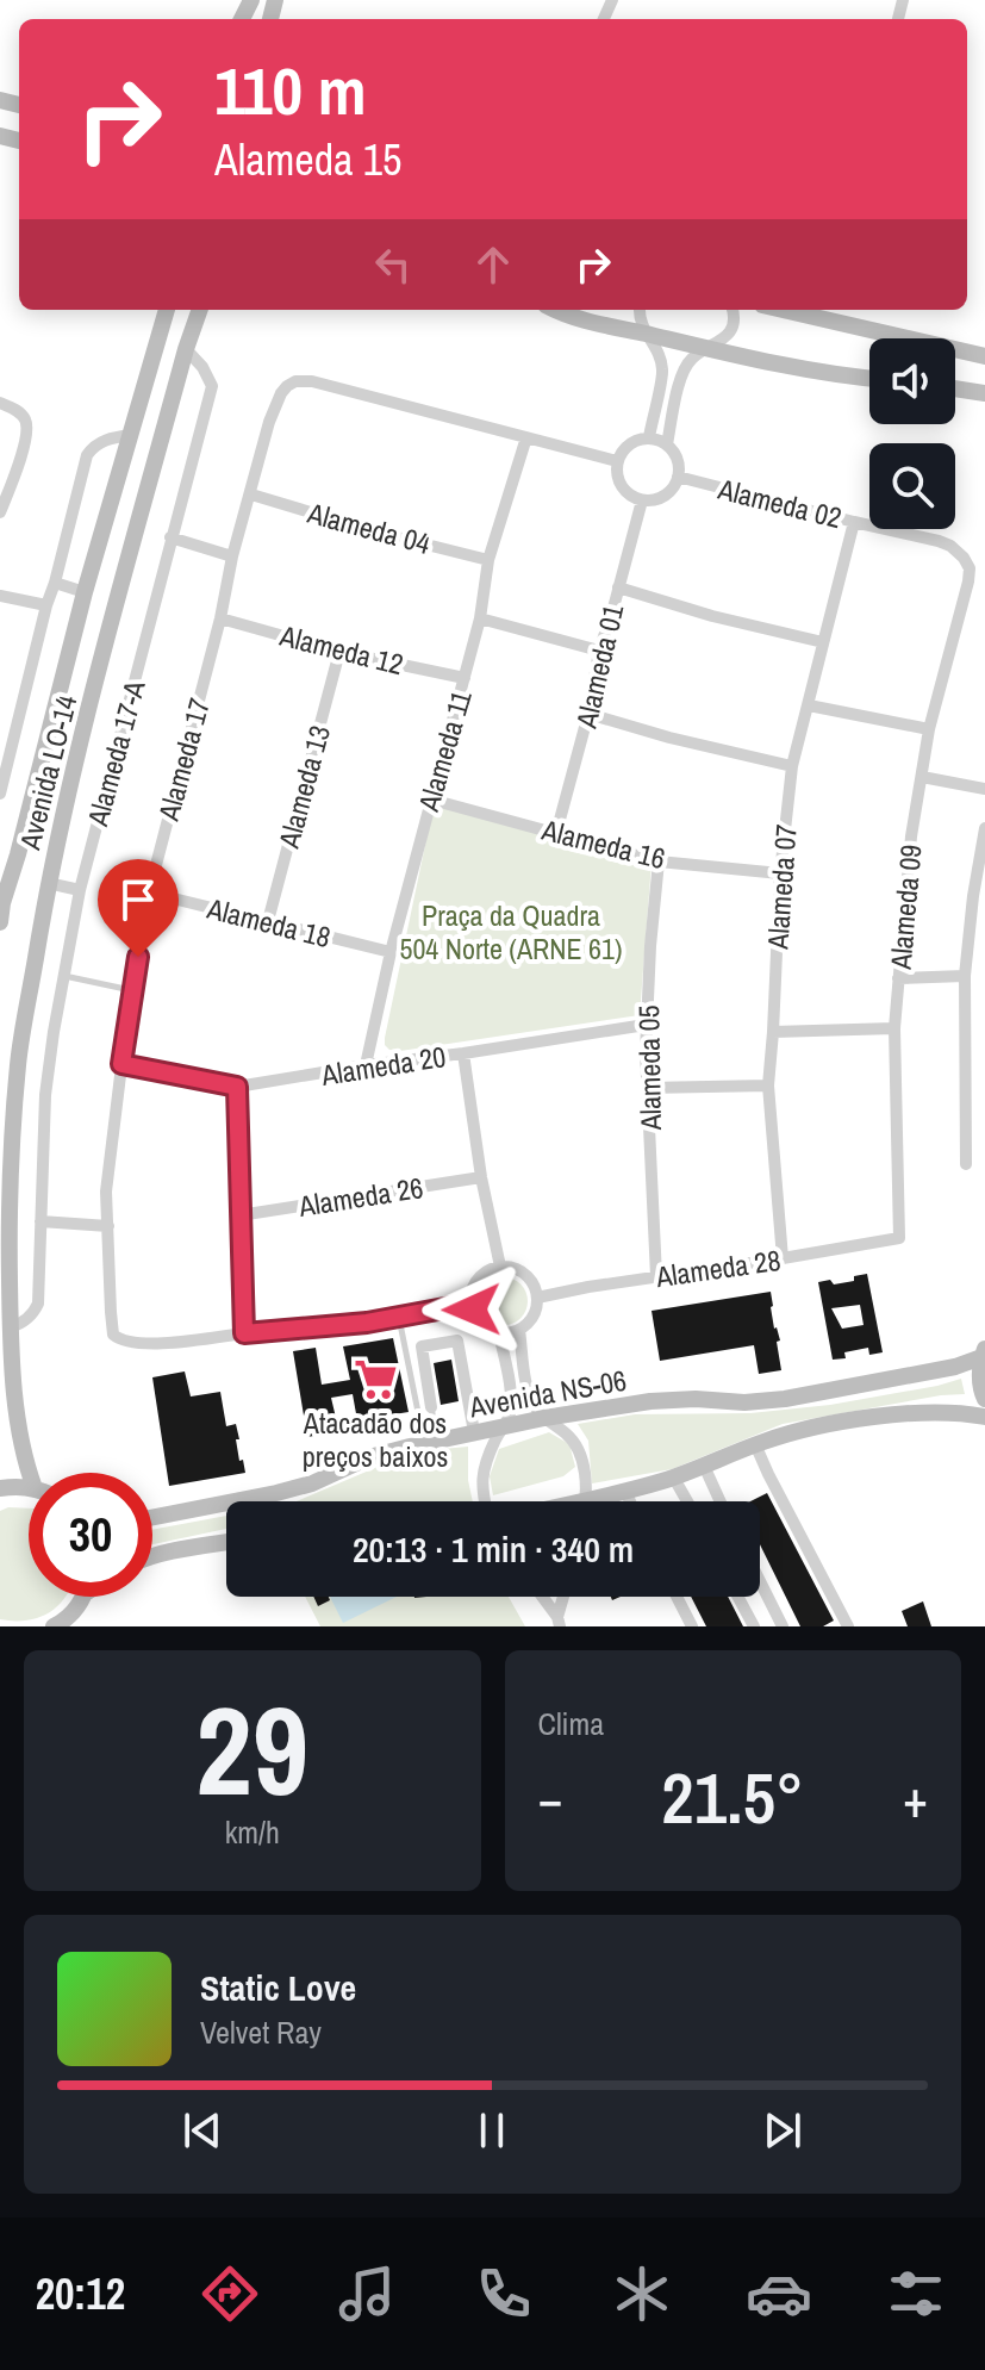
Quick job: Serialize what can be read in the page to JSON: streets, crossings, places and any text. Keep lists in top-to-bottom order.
{
  "streets": {
    "street": [
      "Alameda 02",
      "Alameda 04",
      "Alameda 12",
      "Alameda 01",
      "Alameda 11",
      "Alameda 17-A",
      "Alameda 17",
      "Avenida LO-14",
      "Alameda 13",
      "Alameda 16",
      "Alameda 07",
      "Alameda 09",
      "Alameda 18",
      "Alameda 20",
      "Alameda 05",
      "Alameda 26",
      "Alameda 28",
      "Avenida NS-06"
    ]
  },
  "crossings": [
    ["Alameda 02", "Alameda 01"],
    ["Alameda 02", "Alameda 07"],
    ["Alameda 02", "Alameda 09"],
    ["Alameda 04", "Alameda 11"],
    ["Alameda 04", "Alameda 17"],
    ["Alameda 12", "Alameda 11"],
    ["Alameda 12", "Alameda 17"],
    ["Alameda 12", "Alameda 13"],
    ["Alameda 01", "Alameda 16"],
    ["Alameda 11", "Alameda 17"],
    ["Alameda 11", "Alameda 16"],
    ["Alameda 11", "Alameda 18"],
    ["Alameda 11", "Alameda 20"],
    ["Alameda 17-A", "Avenida LO-14"],
    ["Alameda 17", "Alameda 18"],
    ["Alameda 17", "Alameda 20"],
    ["Alameda 13", "Alameda 18"],
    ["Alameda 16", "Alameda 07"],
    ["Alameda 16", "Alameda 05"],
    ["Alameda 07", "Alameda 28"],
    ["Alameda 09", "Alameda 28"],
    ["Alameda 20", "Alameda 05"],
    ["Alameda 05", "Alameda 28"]
  ],
  "parks": ["Praça da Quadra 504 Norte (ARNE 61)"],
  "places": {
    "supermarket": ["Atacadão dos preços baixos"]
  },
  "page": {
    "turn": ["110 m", "Alameda 15"],
    "limit": "30",
    "trip": "20:13 · 1 min · 340 m",
    "tile": [
      ["29", "km/h"],
      "Clima"
    ],
    "heat": ["−", "21.5°", "+"],
    "song": ["Static Love", "Velvet Ray"],
    "tabs": "20:12"
  }
}
